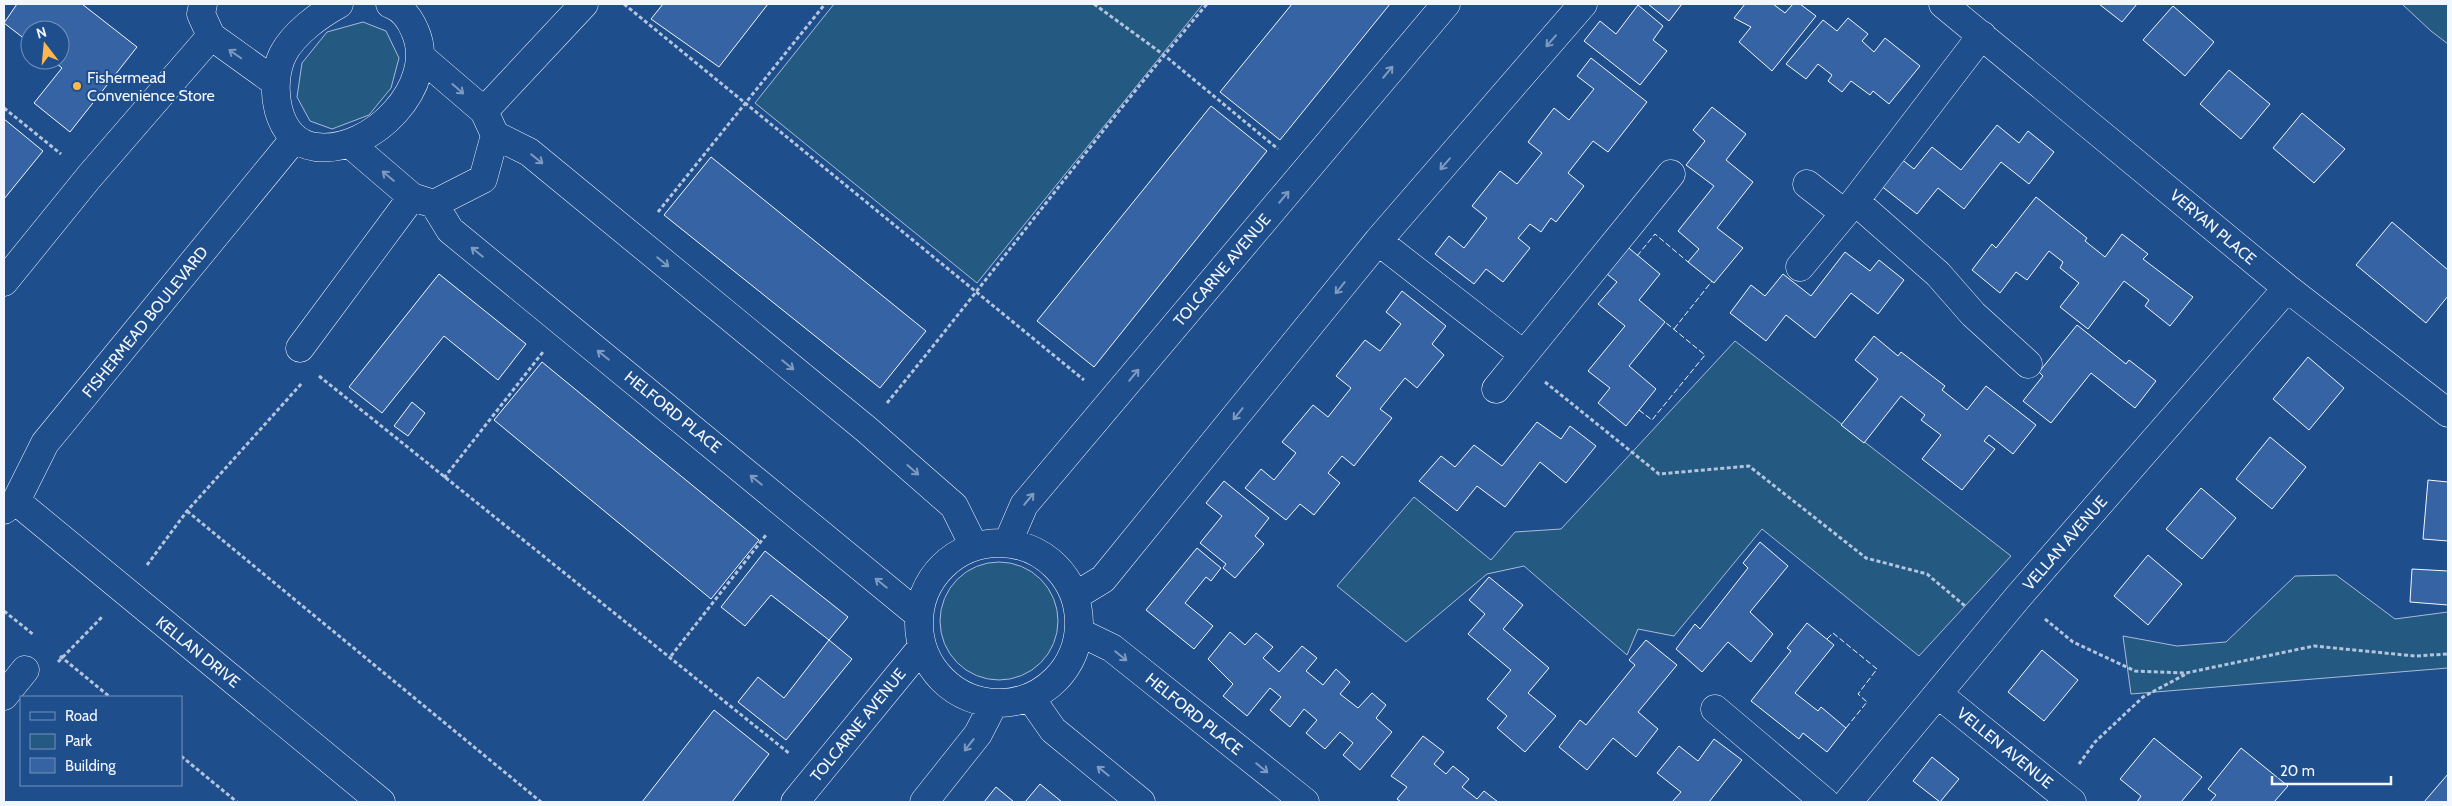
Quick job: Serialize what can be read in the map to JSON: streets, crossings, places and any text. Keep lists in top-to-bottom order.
{
  "streets": {
    "street": [
      "VERYAN PLACE",
      "TOLCARNE AVENUE",
      "FISHERMEAD BOULEVARD",
      "HELFORD PLACE",
      "VELLAN AVENUE",
      "KELLAN DRIVE",
      "VELLEN AVENUE"
    ]
  },
  "crossings": [
    ["VERYAN PLACE", "VELLAN AVENUE"],
    ["TOLCARNE AVENUE", "HELFORD PLACE"],
    ["FISHERMEAD BOULEVARD", "KELLAN DRIVE"],
    ["VELLAN AVENUE", "VELLEN AVENUE"]
  ],
  "places": ["Fishermead Convenience Store"],
  "legend": ["Road", "Park", "Building"],
  "scale_bar": "20 m",
  "north": "top"
}
